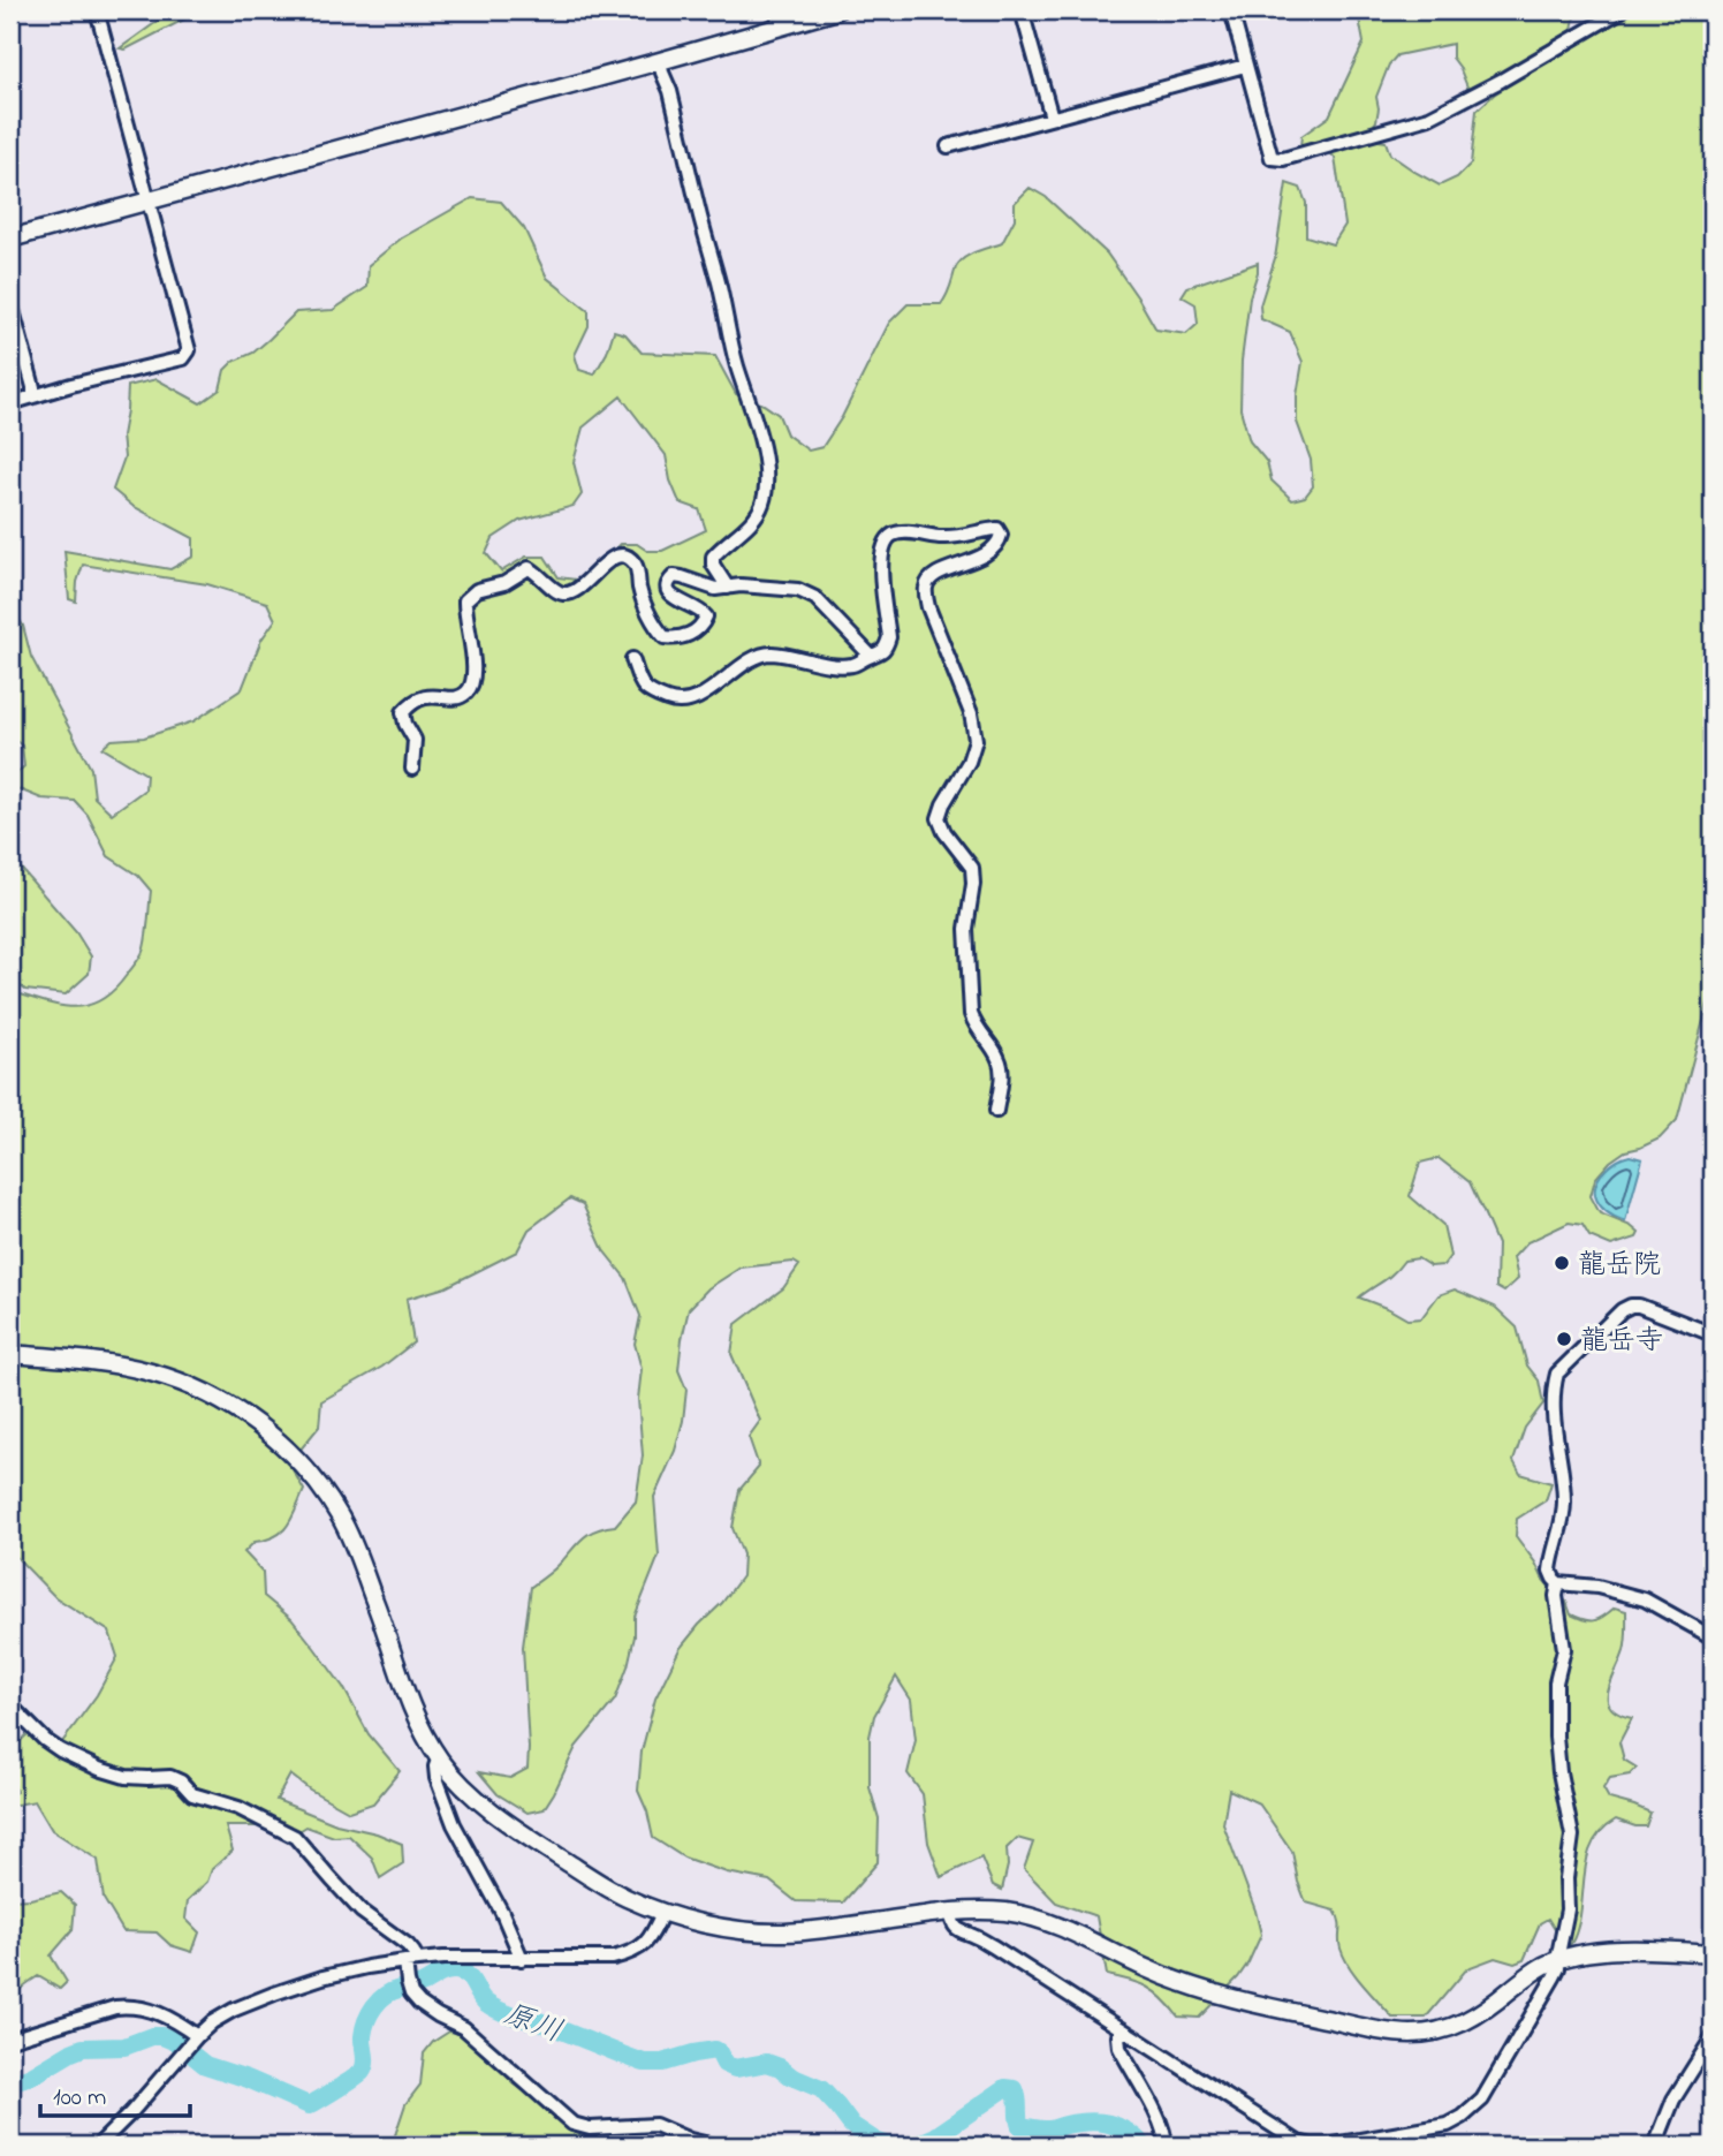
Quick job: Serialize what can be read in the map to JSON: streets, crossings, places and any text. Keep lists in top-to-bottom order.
{
  "water": ["原川"],
  "places": ["龍岳院", "龍岳寺"],
  "scale_bar": "100 m"
}
